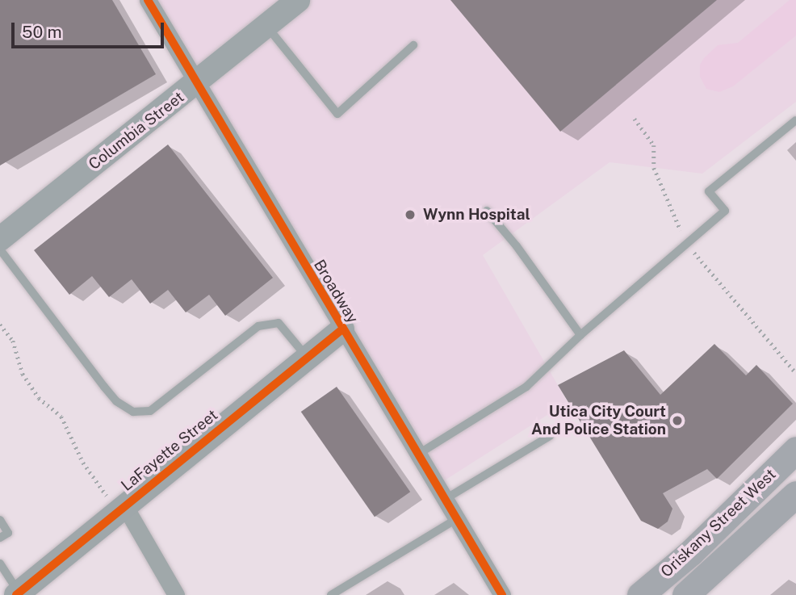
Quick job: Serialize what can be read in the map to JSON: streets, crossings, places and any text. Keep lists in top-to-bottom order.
{
  "streets": {
    "main road": ["Oriskany Street West"],
    "street": ["Columbia Street", "Broadway", "LaFayette Street"]
  },
  "crossings": [
    ["Columbia Street", "Broadway"],
    ["Broadway", "LaFayette Street"]
  ],
  "places": ["Wynn Hospital", "Utica City Court And Police Station"],
  "scale_bar": "50 m"
}
